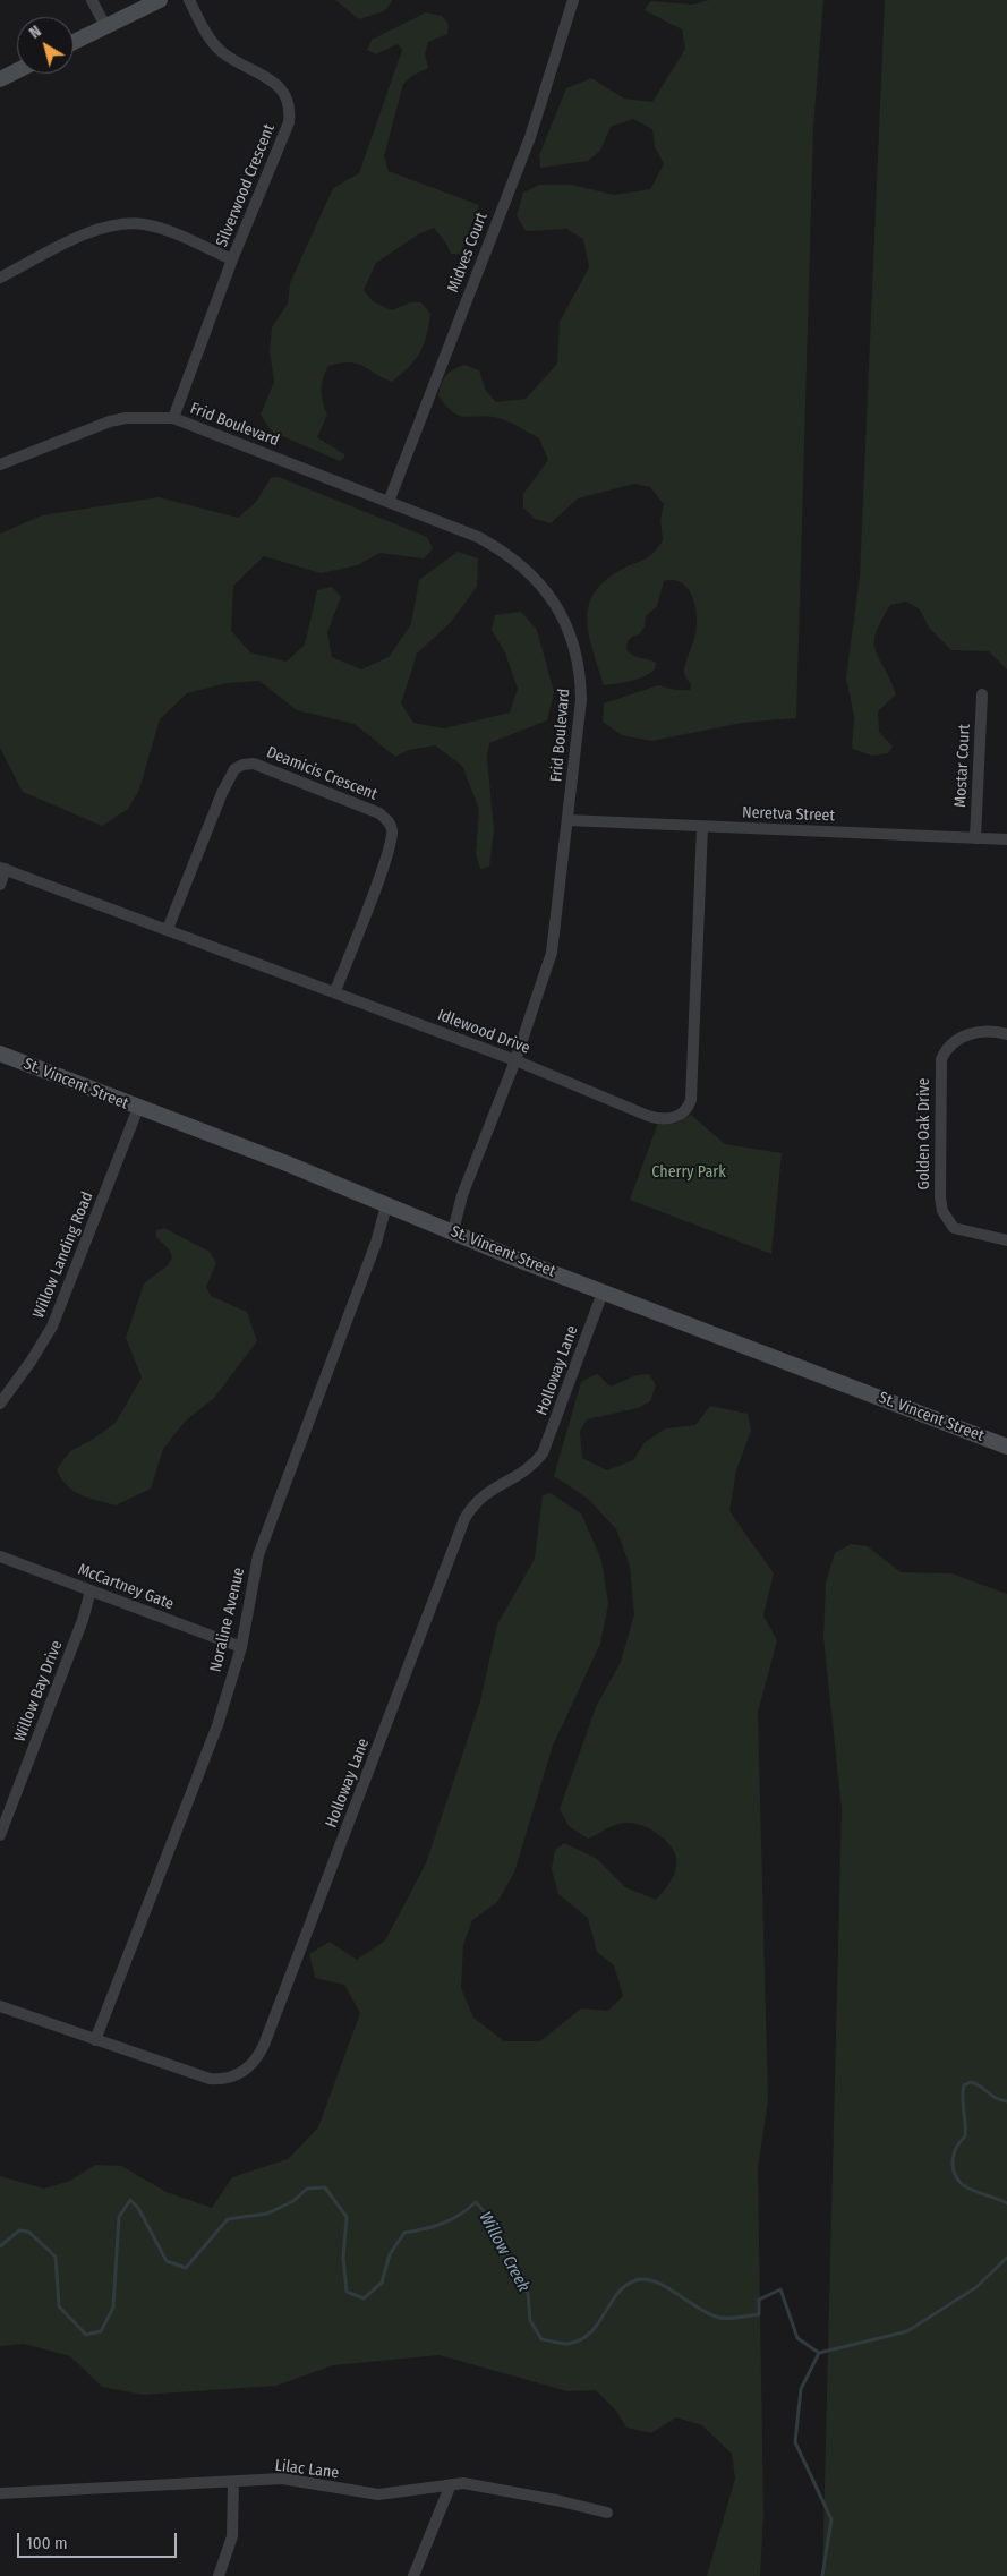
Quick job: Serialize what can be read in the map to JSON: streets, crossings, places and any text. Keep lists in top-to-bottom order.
{
  "streets": {
    "street": [
      "Silverwood Crescent",
      "Midves Court",
      "Frid Boulevard",
      "Mostar Court",
      "Deamicis Crescent",
      "Neretva Street",
      "Idlewood Drive",
      "St. Vincent Street",
      "Golden Oak Drive",
      "Willow Landing Road",
      "Holloway Lane",
      "McCartney Gate",
      "Noraline Avenue",
      "Willow Bay Drive",
      "Lilac Lane"
    ]
  },
  "crossings": [
    ["Silverwood Crescent", "Frid Boulevard"],
    ["Midves Court", "Frid Boulevard"],
    ["Frid Boulevard", "Neretva Street"],
    ["Frid Boulevard", "Idlewood Drive"],
    ["Frid Boulevard", "St. Vincent Street"],
    ["Mostar Court", "Neretva Street"],
    ["Deamicis Crescent", "Idlewood Drive"],
    ["Neretva Street", "Idlewood Drive"],
    ["St. Vincent Street", "Willow Landing Road"],
    ["St. Vincent Street", "Holloway Lane"],
    ["St. Vincent Street", "Noraline Avenue"],
    ["Holloway Lane", "Noraline Avenue"],
    ["McCartney Gate", "Noraline Avenue"],
    ["McCartney Gate", "Willow Bay Drive"]
  ],
  "water": ["Willow Creek"],
  "parks": ["Cherry Park"],
  "scale_bar": "100 m",
  "north": "top left"
}
